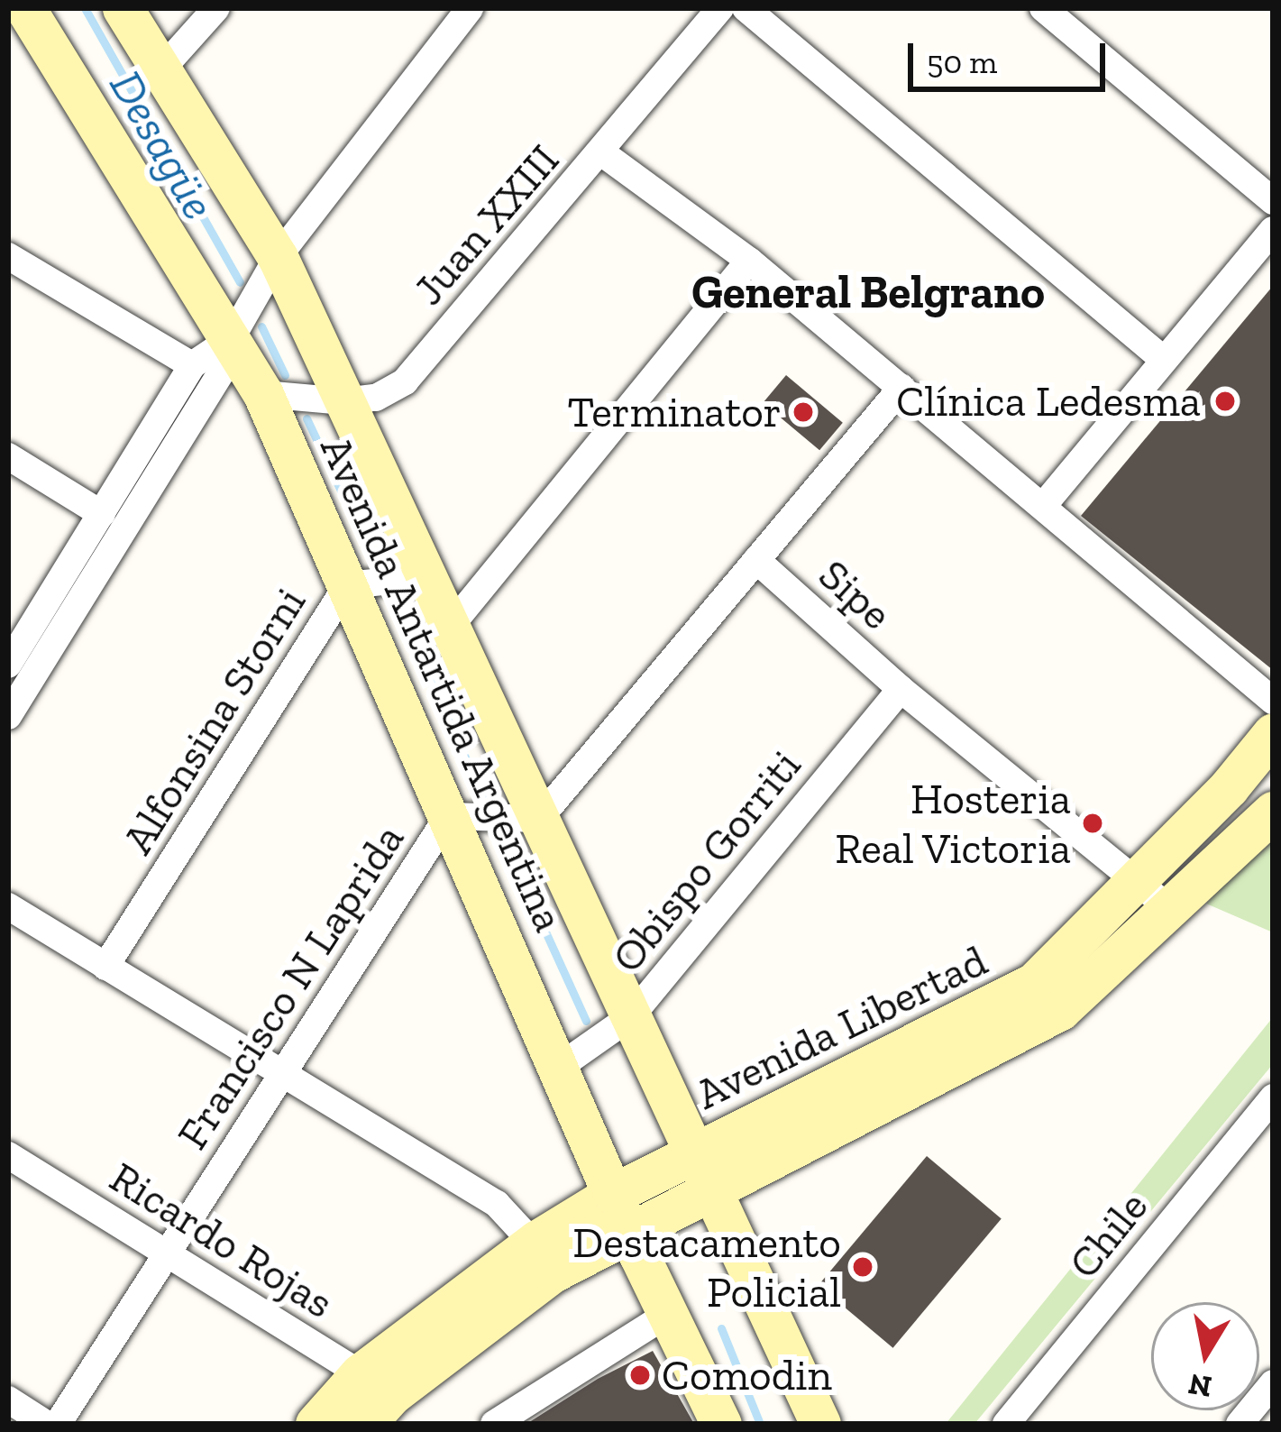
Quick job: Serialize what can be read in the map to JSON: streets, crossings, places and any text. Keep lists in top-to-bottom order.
{
  "streets": {
    "street": [
      "Juan XXIII",
      "Sipe",
      "Avenida Antartida Argentina",
      "Alfonsina Storni",
      "Obispo Gorriti",
      "Francisco N Laprida",
      "Avenida Libertad",
      "Chile",
      "Ricardo Rojas"
    ]
  },
  "crossings": [
    ["Juan XXIII", "Avenida Antartida Argentina"],
    ["Sipe", "Obispo Gorriti"],
    ["Sipe", "Avenida Libertad"],
    ["Avenida Antartida Argentina", "Alfonsina Storni"],
    ["Avenida Antartida Argentina", "Obispo Gorriti"],
    ["Avenida Antartida Argentina", "Francisco N Laprida"],
    ["Avenida Antartida Argentina", "Avenida Libertad"],
    ["Francisco N Laprida", "Ricardo Rojas"]
  ],
  "districts": ["General Belgrano"],
  "water": ["Desagüe"],
  "places": [
    "Clínica Ledesma",
    "Terminator",
    "Hosteria Real Victoria",
    "Destacamento Policial",
    "Comodin"
  ],
  "scale_bar": "50 m",
  "north": "bottom"
}
